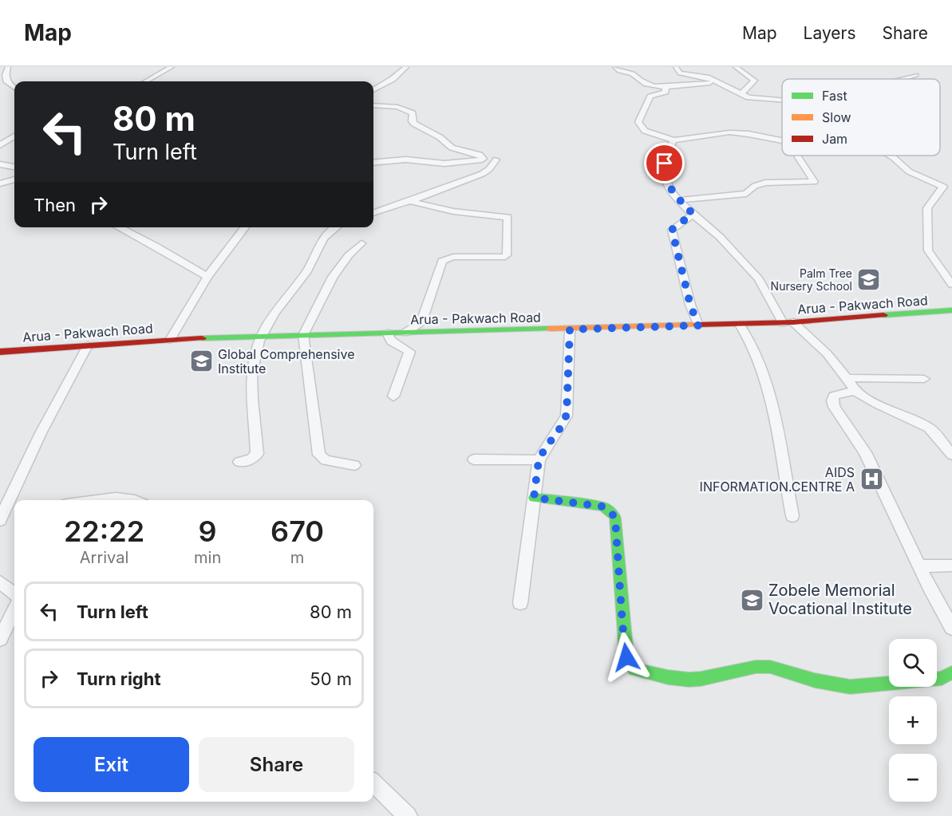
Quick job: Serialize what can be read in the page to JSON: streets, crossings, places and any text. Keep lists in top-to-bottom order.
{
  "streets": {
    "main road": ["Arua - Pakwach Road"]
  },
  "places": {
    "school or university": ["Palm Tree Nursery School", "Global Comprehensive Institute", "Zobele Memorial Vocational Institute"],
    "hospital": ["AIDS INFORMATION.CENTRE A"]
  },
  "legend": ["Fast", "Slow", "Jam"],
  "page": {
    "header": "Map",
    "nav": ["Map", "Layers", "Share"],
    "turn": ["80 m", "Turn left"],
    "then": "Then",
    "eta": [
      "22:22",
      "Arrival",
      "9",
      "min",
      "670",
      "m"
    ],
    "list": [
      {
        "name": "Turn left",
        "value": "80 m"
      },
      {
        "name": "Turn right",
        "value": "50 m"
      }
    ],
    "map_buttons": ["+", "−"],
    "buttons": ["Exit", "Share"]
  }
}
